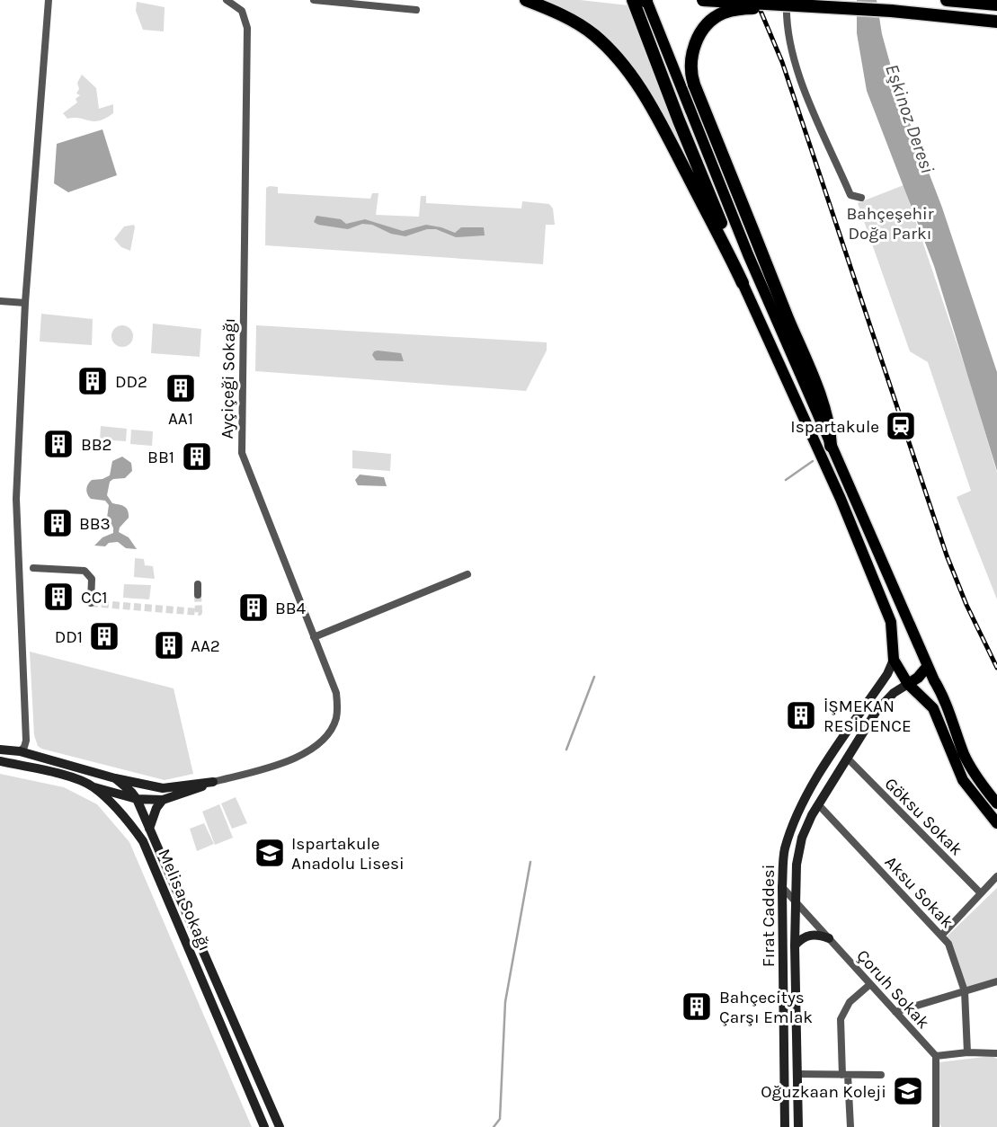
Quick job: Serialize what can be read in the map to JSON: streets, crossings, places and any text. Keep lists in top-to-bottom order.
{
  "streets": {
    "street": [
      "Ayçiçeği Sokağı",
      "Göksu Sokak",
      "Aksu Sokak",
      "Melisa Sokağı",
      "Fırat Caddesi",
      "Çoruh Sokak"
    ]
  },
  "crossings": [
    ["Ayçiçeği Sokağı", "Melisa Sokağı"],
    ["Göksu Sokak", "Fırat Caddesi"],
    ["Aksu Sokak", "Fırat Caddesi"],
    ["Fırat Caddesi", "Çoruh Sokak"]
  ],
  "water": ["Eşkinoz Deresi"],
  "parks": ["Bahçeşehir Doğa Parkı"],
  "places": {
    "building": [
      "DD2",
      "AA1",
      "BB2",
      "BB1",
      "BB3",
      "CC1",
      "BB4",
      "DD1",
      "AA2",
      "İŞMEKAN RESİDENCE",
      "Bahçecitys Çarşı Emlak"
    ],
    "station": ["Ispartakule"],
    "school or university": ["Ispartakule Anadolu Lisesi", "Oğuzkaan Koleji"]
  }
}
